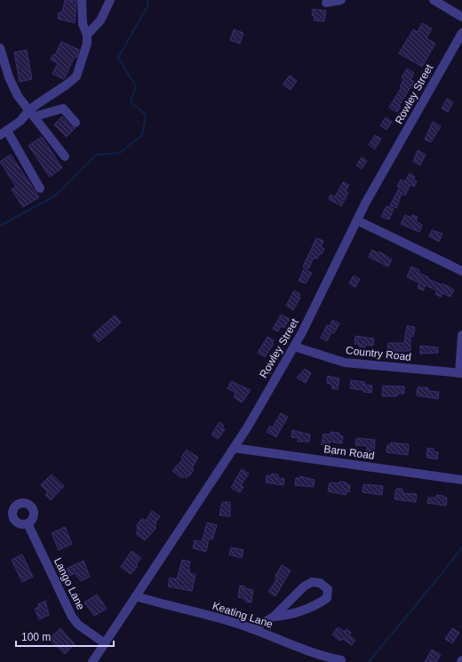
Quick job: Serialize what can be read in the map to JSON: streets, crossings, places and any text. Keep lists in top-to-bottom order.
{
  "streets": {
    "street": [
      "Rowley Street",
      "Country Road",
      "Barn Road",
      "Lango Lane",
      "Keating Lane"
    ]
  },
  "crossings": [
    ["Rowley Street", "Country Road"],
    ["Rowley Street", "Barn Road"],
    ["Rowley Street", "Lango Lane"],
    ["Rowley Street", "Keating Lane"]
  ],
  "scale_bar": "100 m"
}
